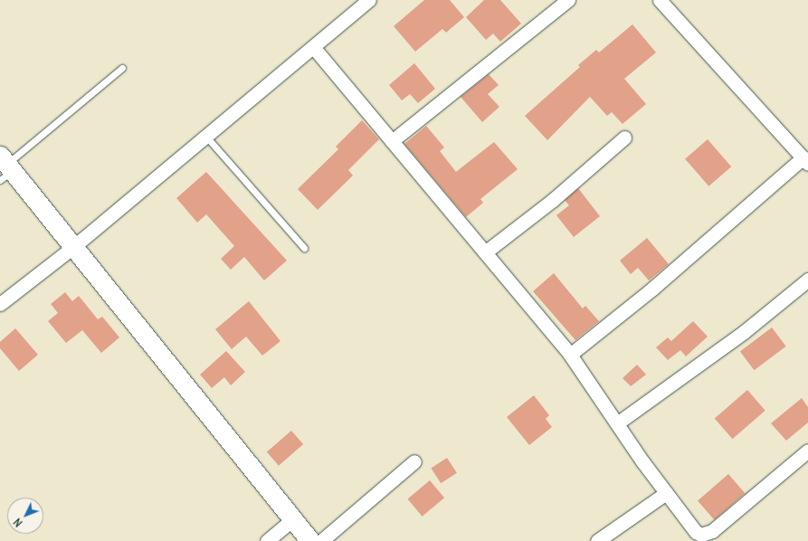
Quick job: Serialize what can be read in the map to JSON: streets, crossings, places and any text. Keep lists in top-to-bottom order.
{
  "north": "bottom left"
}
